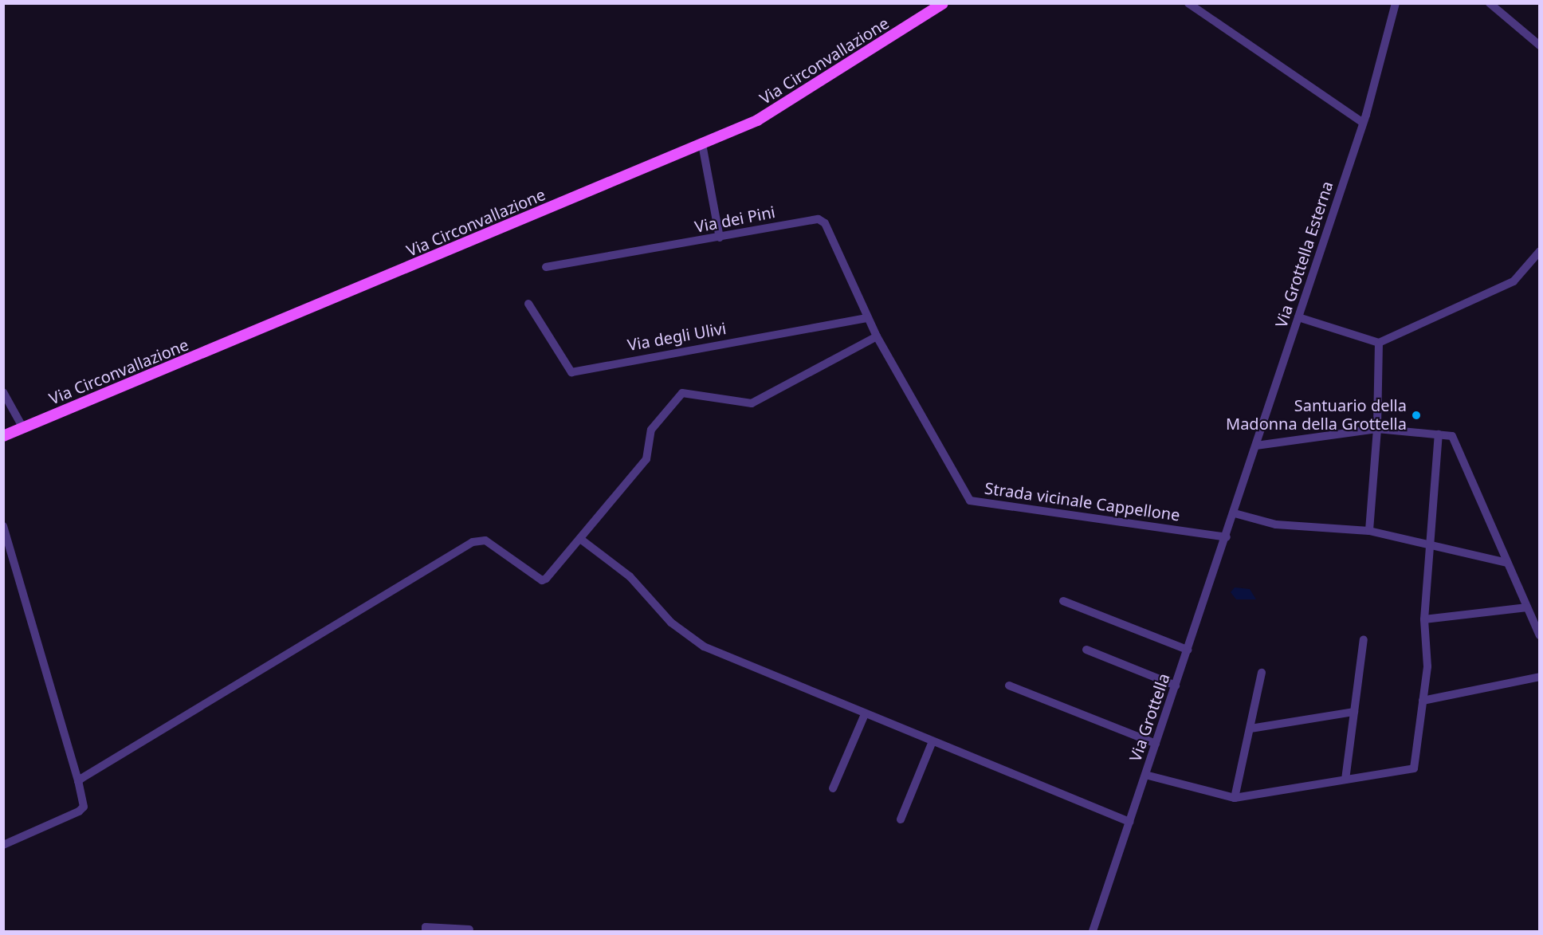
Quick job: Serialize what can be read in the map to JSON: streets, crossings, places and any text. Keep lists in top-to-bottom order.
{
  "streets": {
    "main road": ["Via Circonvallazione"],
    "street": [
      "Via dei Pini",
      "Via Grottella Esterna",
      "Via degli Ulivi",
      "Strada vicinale Cappellone",
      "Via Grottella"
    ]
  },
  "crossings": [
    ["Via dei Pini", "Via degli Ulivi"],
    ["Via dei Pini", "Strada vicinale Cappellone"],
    ["Via Grottella Esterna", "Via Grottella"],
    ["Via degli Ulivi", "Strada vicinale Cappellone"],
    ["Strada vicinale Cappellone", "Via Grottella"]
  ],
  "places": ["Santuario della Madonna della Grottella"]
}
